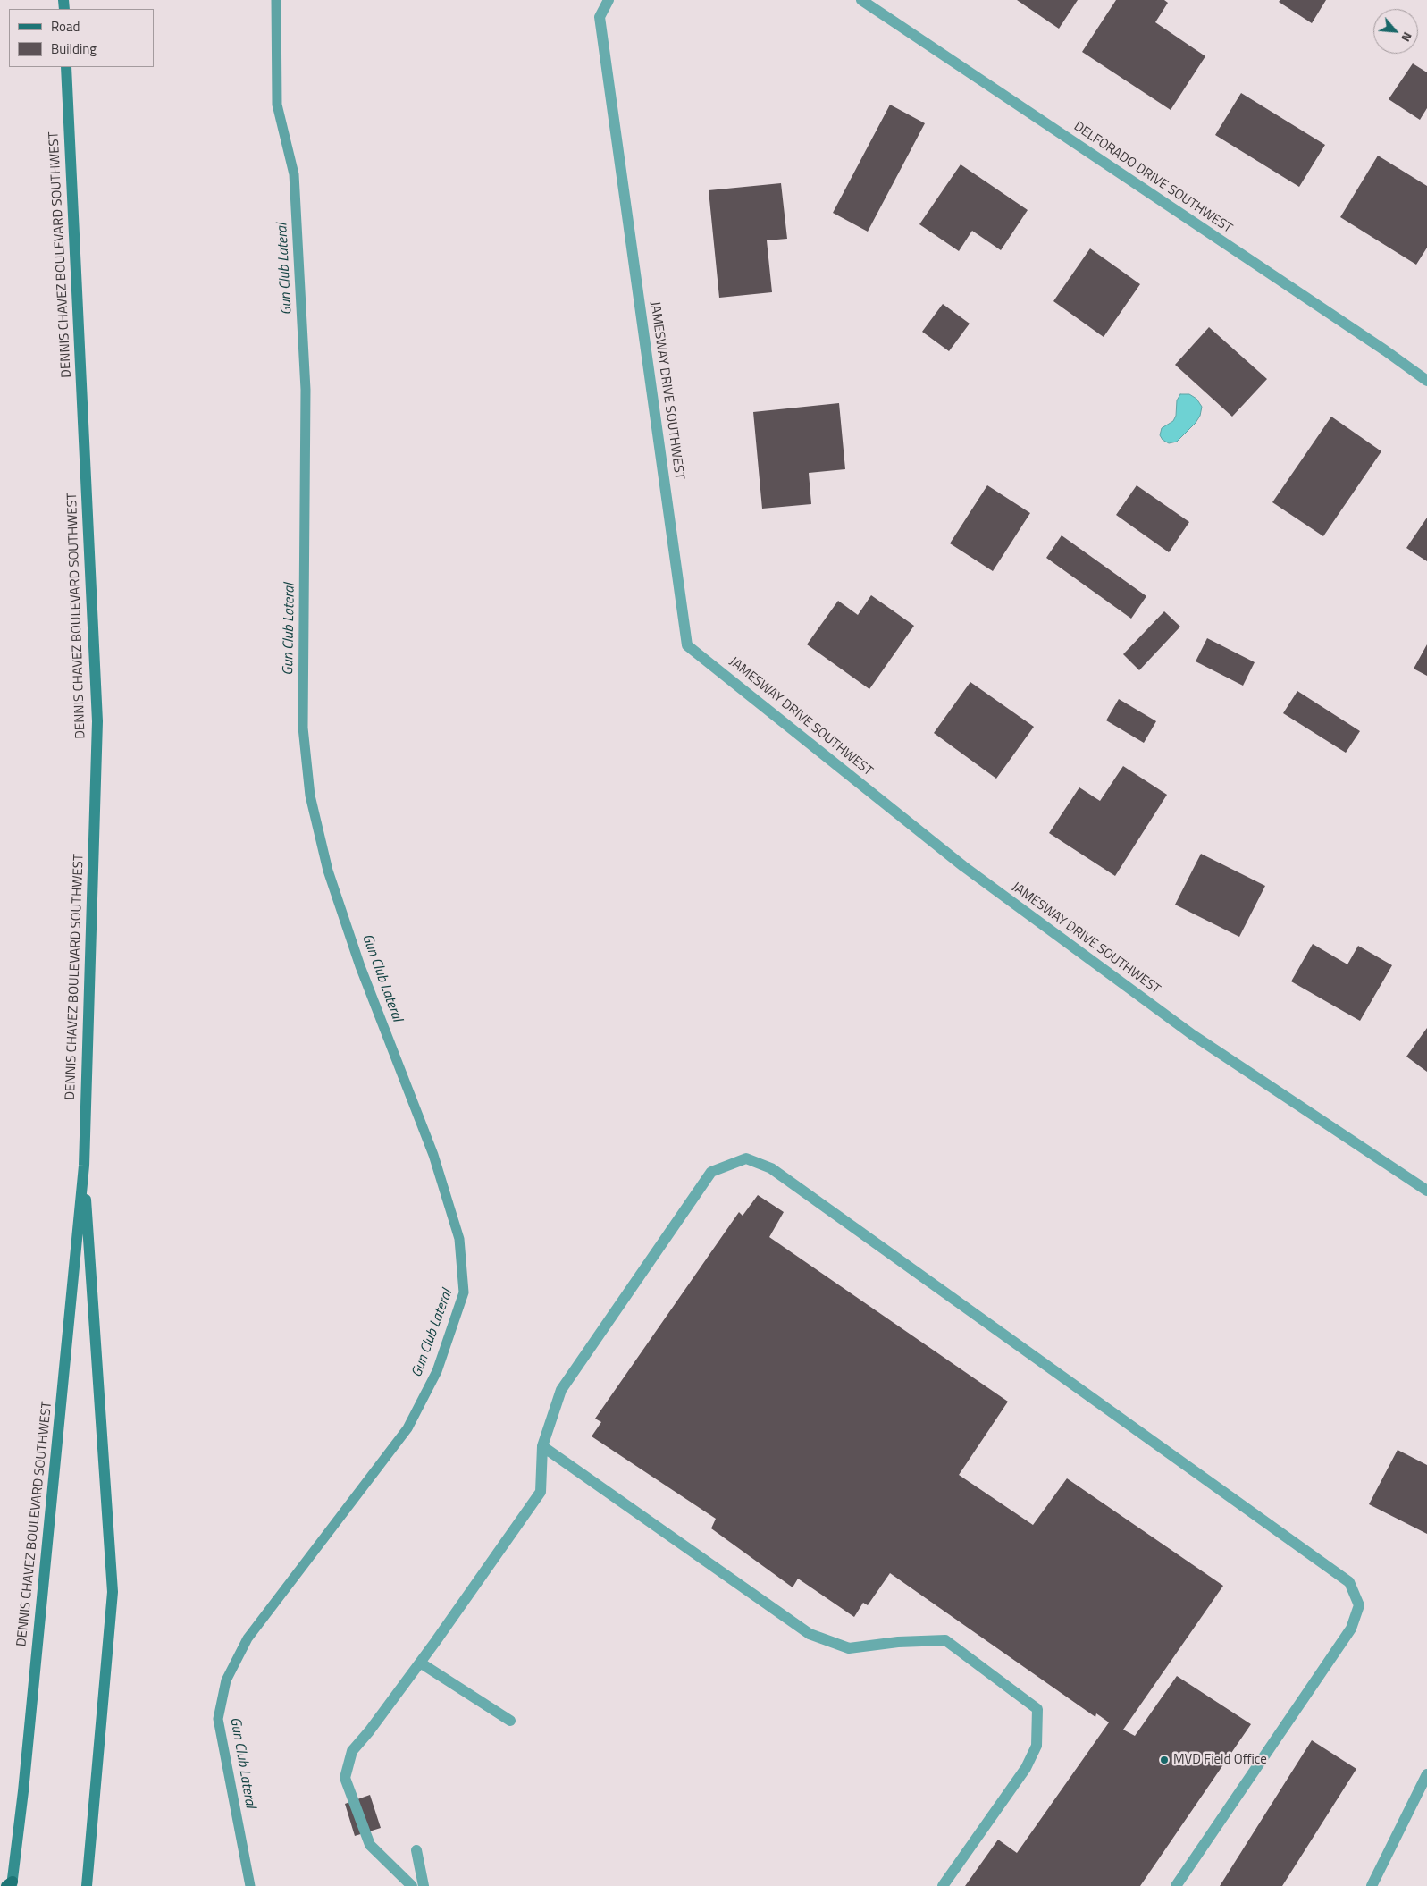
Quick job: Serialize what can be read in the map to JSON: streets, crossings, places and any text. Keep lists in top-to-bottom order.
{
  "streets": {
    "main road": ["DENNIS CHAVEZ BOULEVARD SOUTHWEST"],
    "street": ["DELFORADO DRIVE SOUTHWEST", "JAMESWAY DRIVE SOUTHWEST"]
  },
  "water": ["Gun Club Lateral"],
  "places": ["MVD Field Office"],
  "legend": ["Road", "Building"],
  "north": "bottom right"
}
